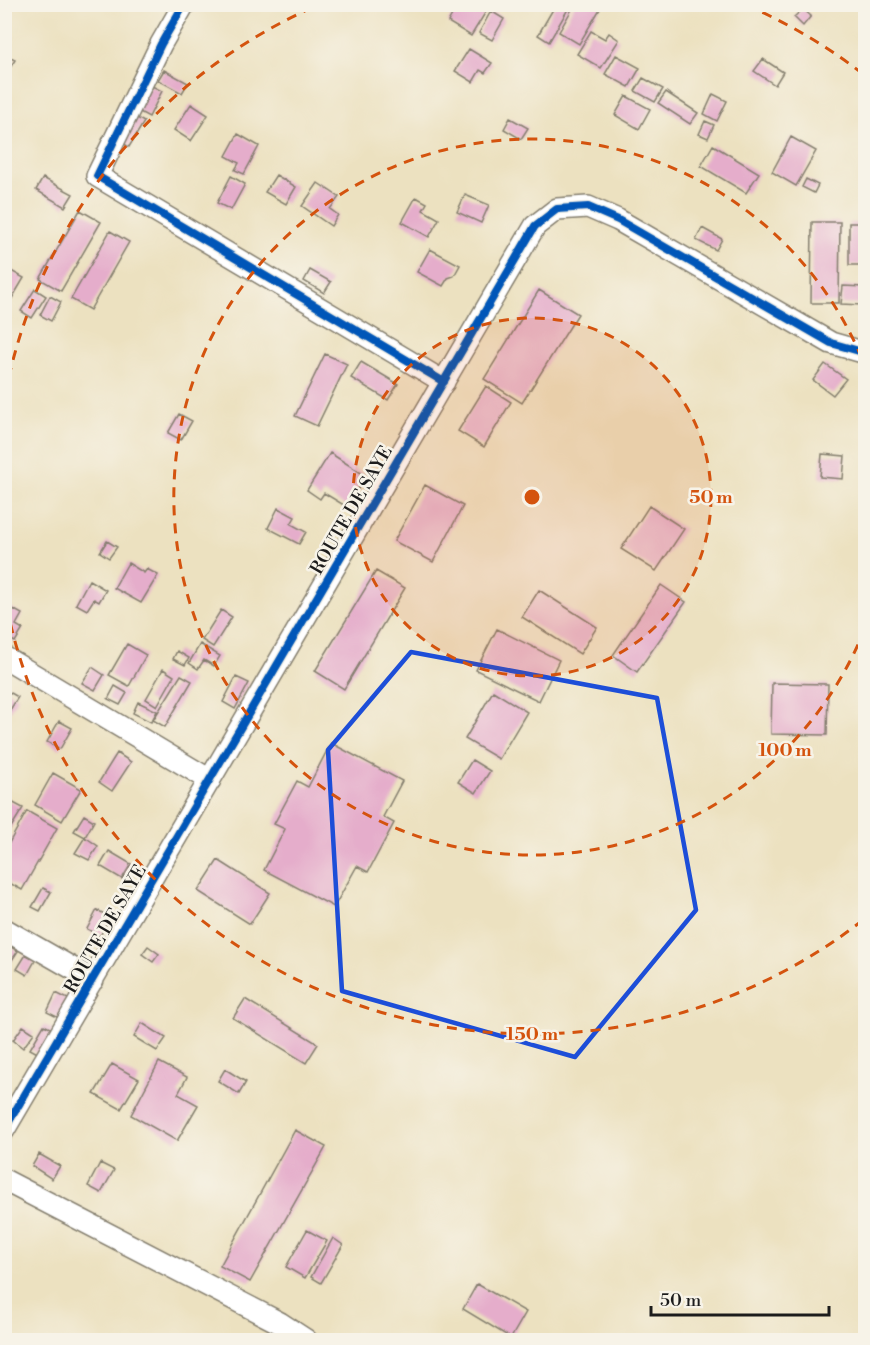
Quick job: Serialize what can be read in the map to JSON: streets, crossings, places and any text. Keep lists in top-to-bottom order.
{
  "streets": {
    "street": ["ROUTE DE SAYE"]
  },
  "scale_bar": "50 m",
  "rings": ["50 m", "100 m", "150 m"]
}
